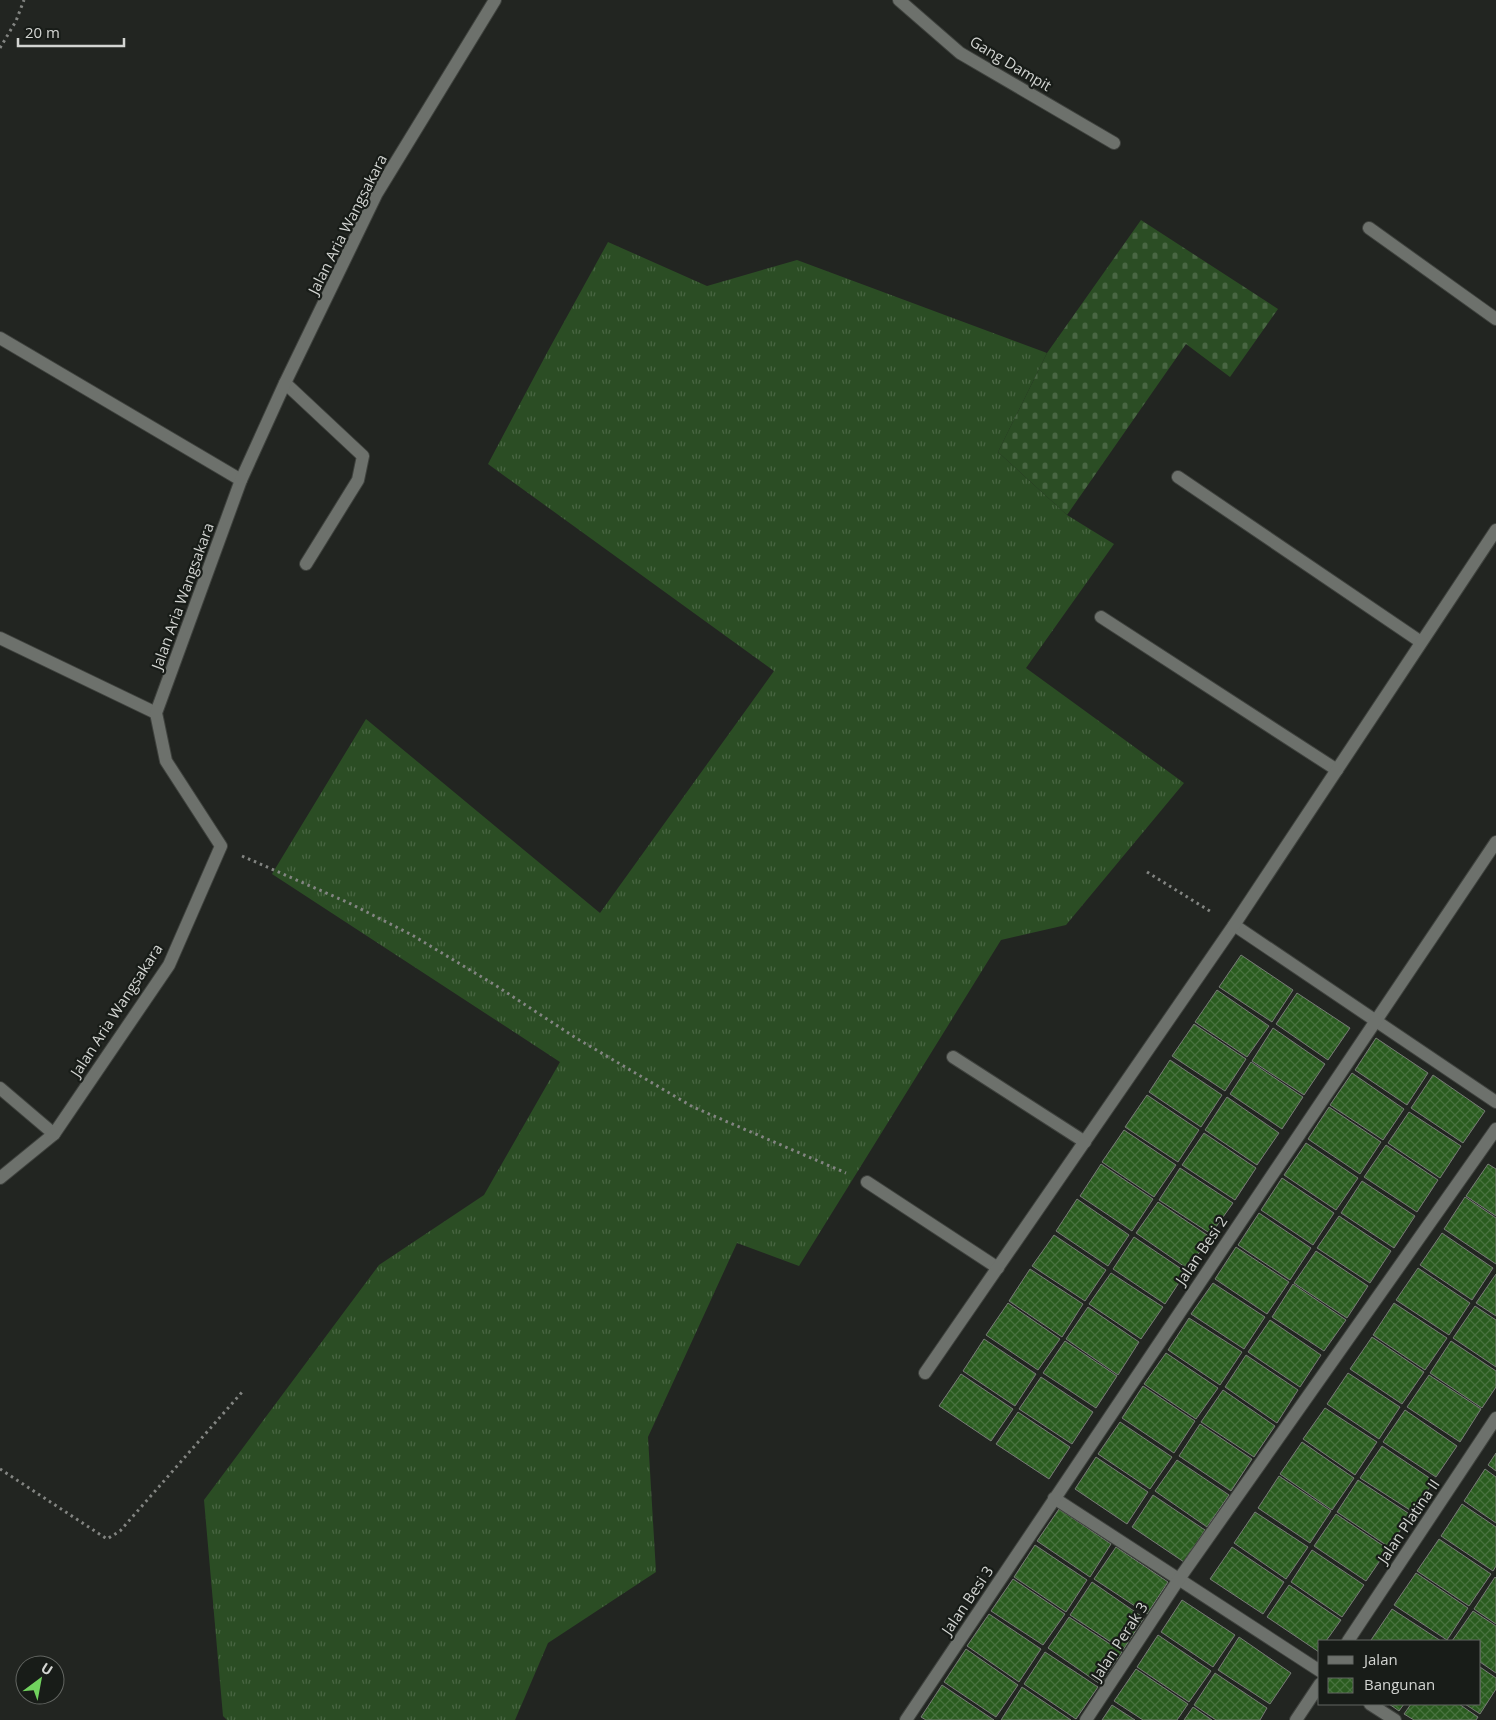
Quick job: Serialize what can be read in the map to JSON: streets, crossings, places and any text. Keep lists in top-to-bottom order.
{
  "streets": {
    "street": [
      "Gang Dampit",
      "Jalan Aria Wangsakara",
      "Jalan Besi 2",
      "Jalan Platina II",
      "Jalan Besi 3",
      "Jalan Perak 3"
    ]
  },
  "crossings": [
    ["Jalan Besi 2", "Jalan Besi 3"]
  ],
  "legend": ["Jalan", "Bangunan"],
  "scale_bar": "20 m",
  "north": "top right"
}
